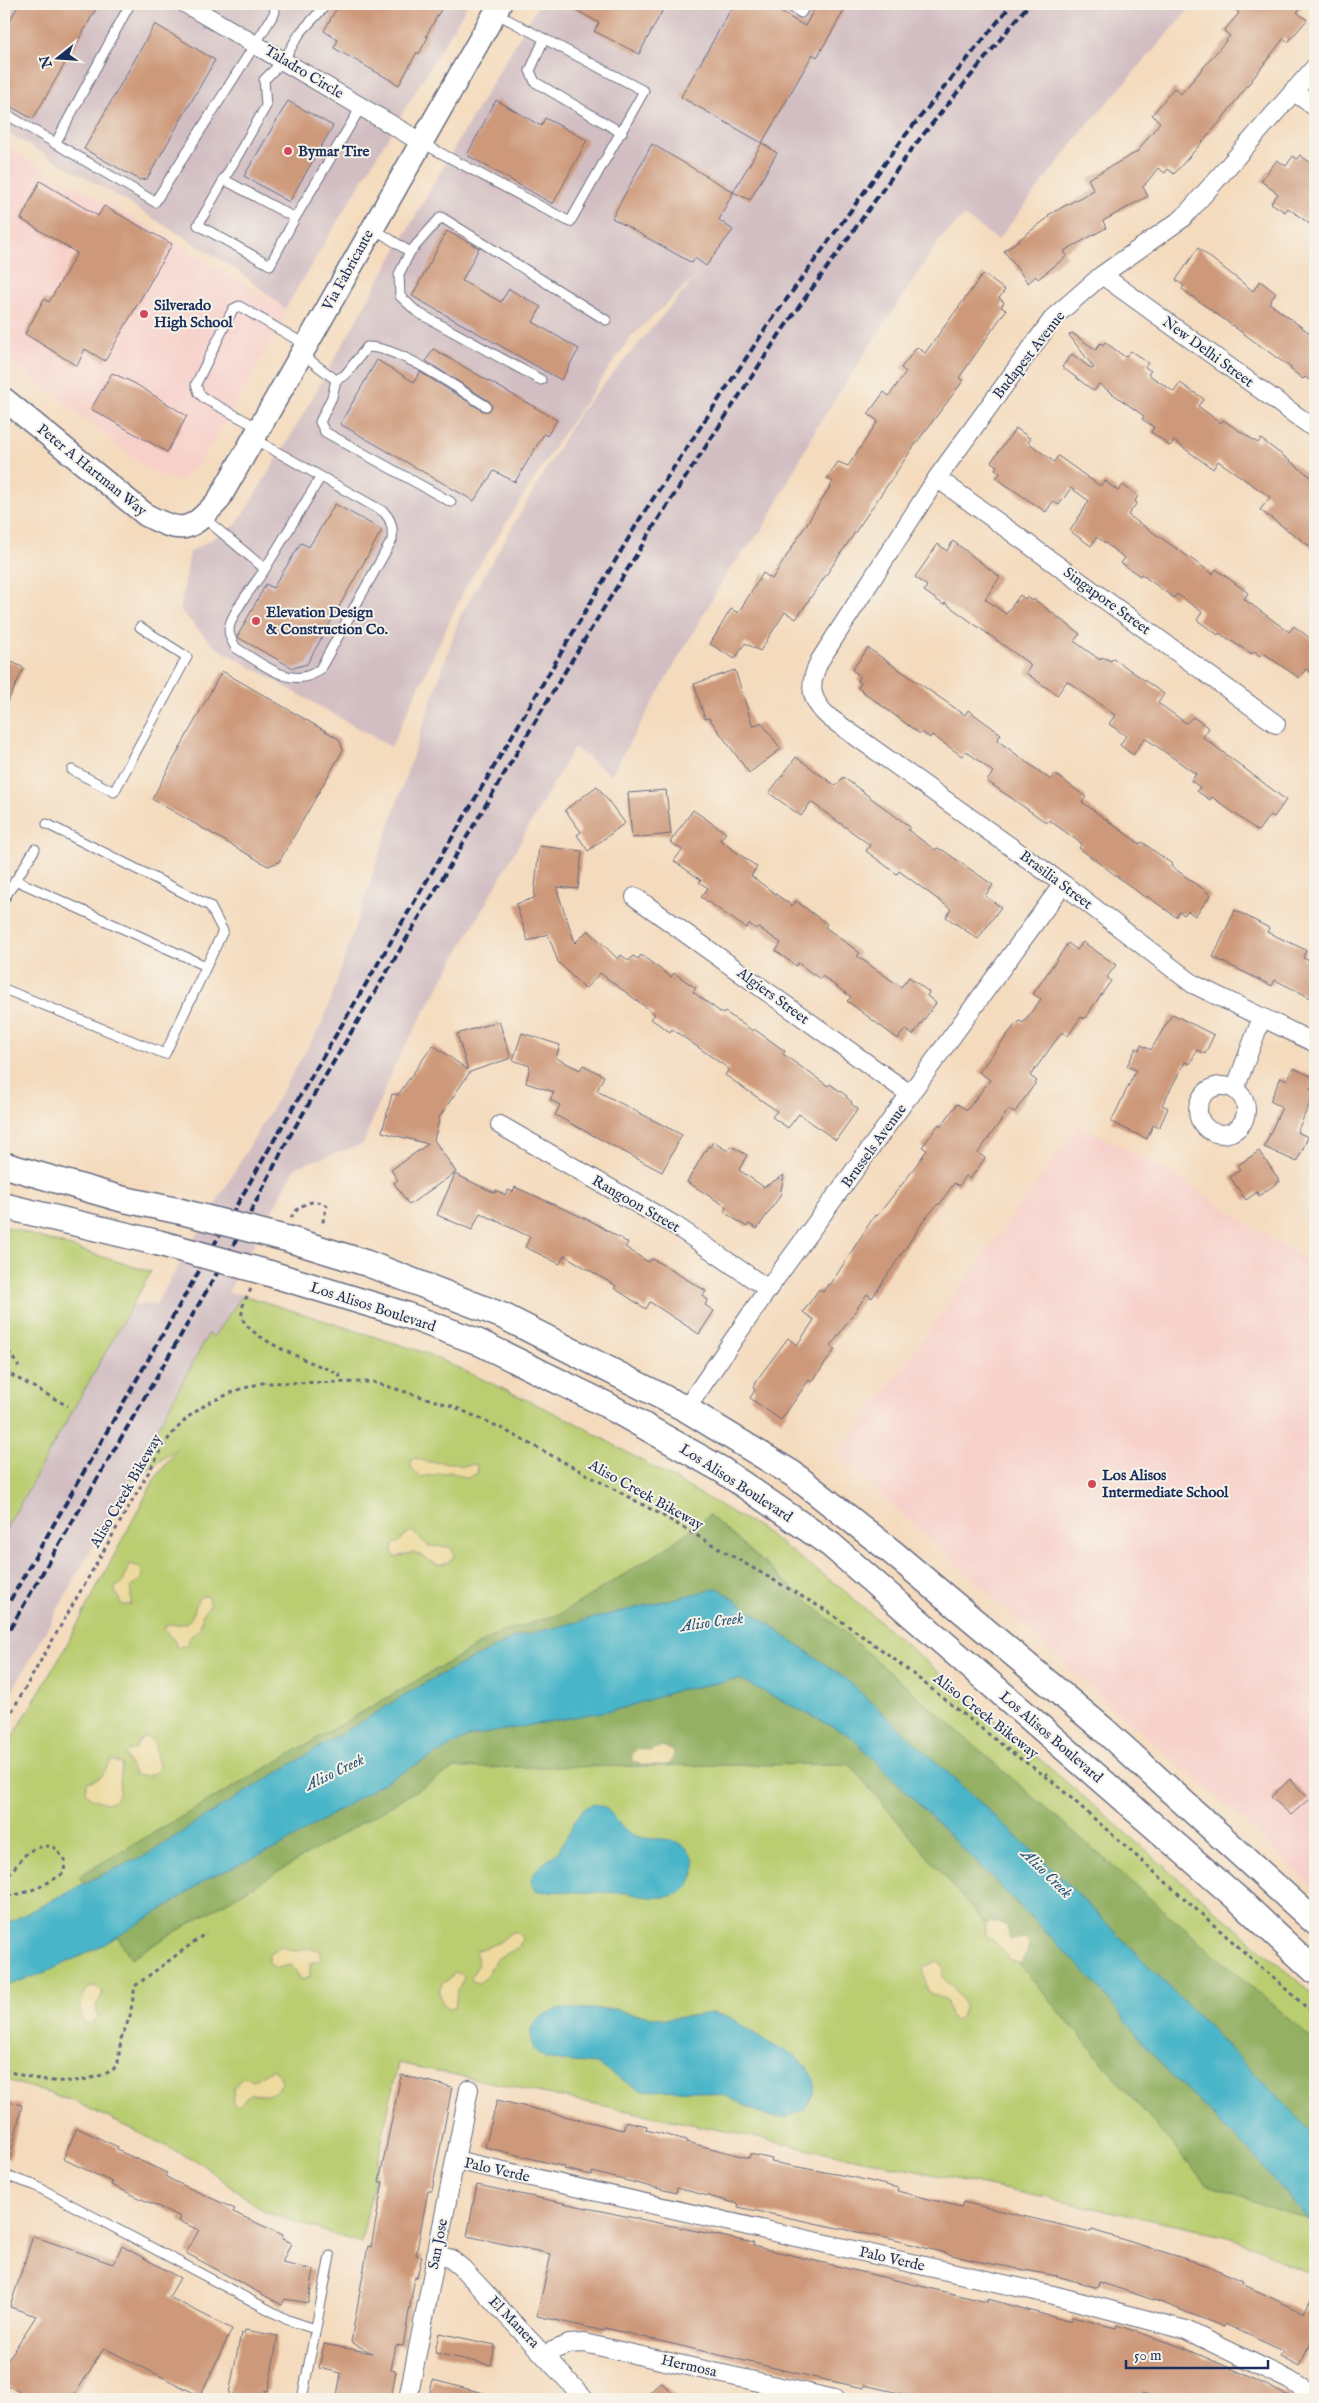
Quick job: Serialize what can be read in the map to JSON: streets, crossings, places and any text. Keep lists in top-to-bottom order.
{
  "streets": {
    "main road": ["Los Alisos Boulevard"],
    "street": [
      "Taladro Circle",
      "Via Fabricante",
      "New Delhi Street",
      "Budapest Avenue",
      "Peter A Hartman Way",
      "Singapore Street",
      "Brasilia Street",
      "Algiers Street",
      "Brussels Avenue",
      "Rangoon Street",
      "Palo Verde",
      "San Jose",
      "El Manera",
      "Hermosa"
    ],
    "path": ["Aliso Creek Bikeway"]
  },
  "crossings": [
    ["Taladro Circle", "Via Fabricante"],
    ["Via Fabricante", "Peter A Hartman Way"],
    ["New Delhi Street", "Budapest Avenue"],
    ["Budapest Avenue", "Singapore Street"],
    ["Budapest Avenue", "Brasilia Street"],
    ["Brasilia Street", "Brussels Avenue"],
    ["Algiers Street", "Brussels Avenue"],
    ["Brussels Avenue", "Rangoon Street"],
    ["Palo Verde", "San Jose"],
    ["San Jose", "El Manera"],
    ["El Manera", "Hermosa"]
  ],
  "water": ["Aliso Creek"],
  "places": [
    "Bymar Tire",
    "Silverado High School",
    "Elevation Design & Construction Co.",
    "Los Alisos Intermediate School"
  ],
  "scale_bar": "50 m",
  "north": "left"
}
